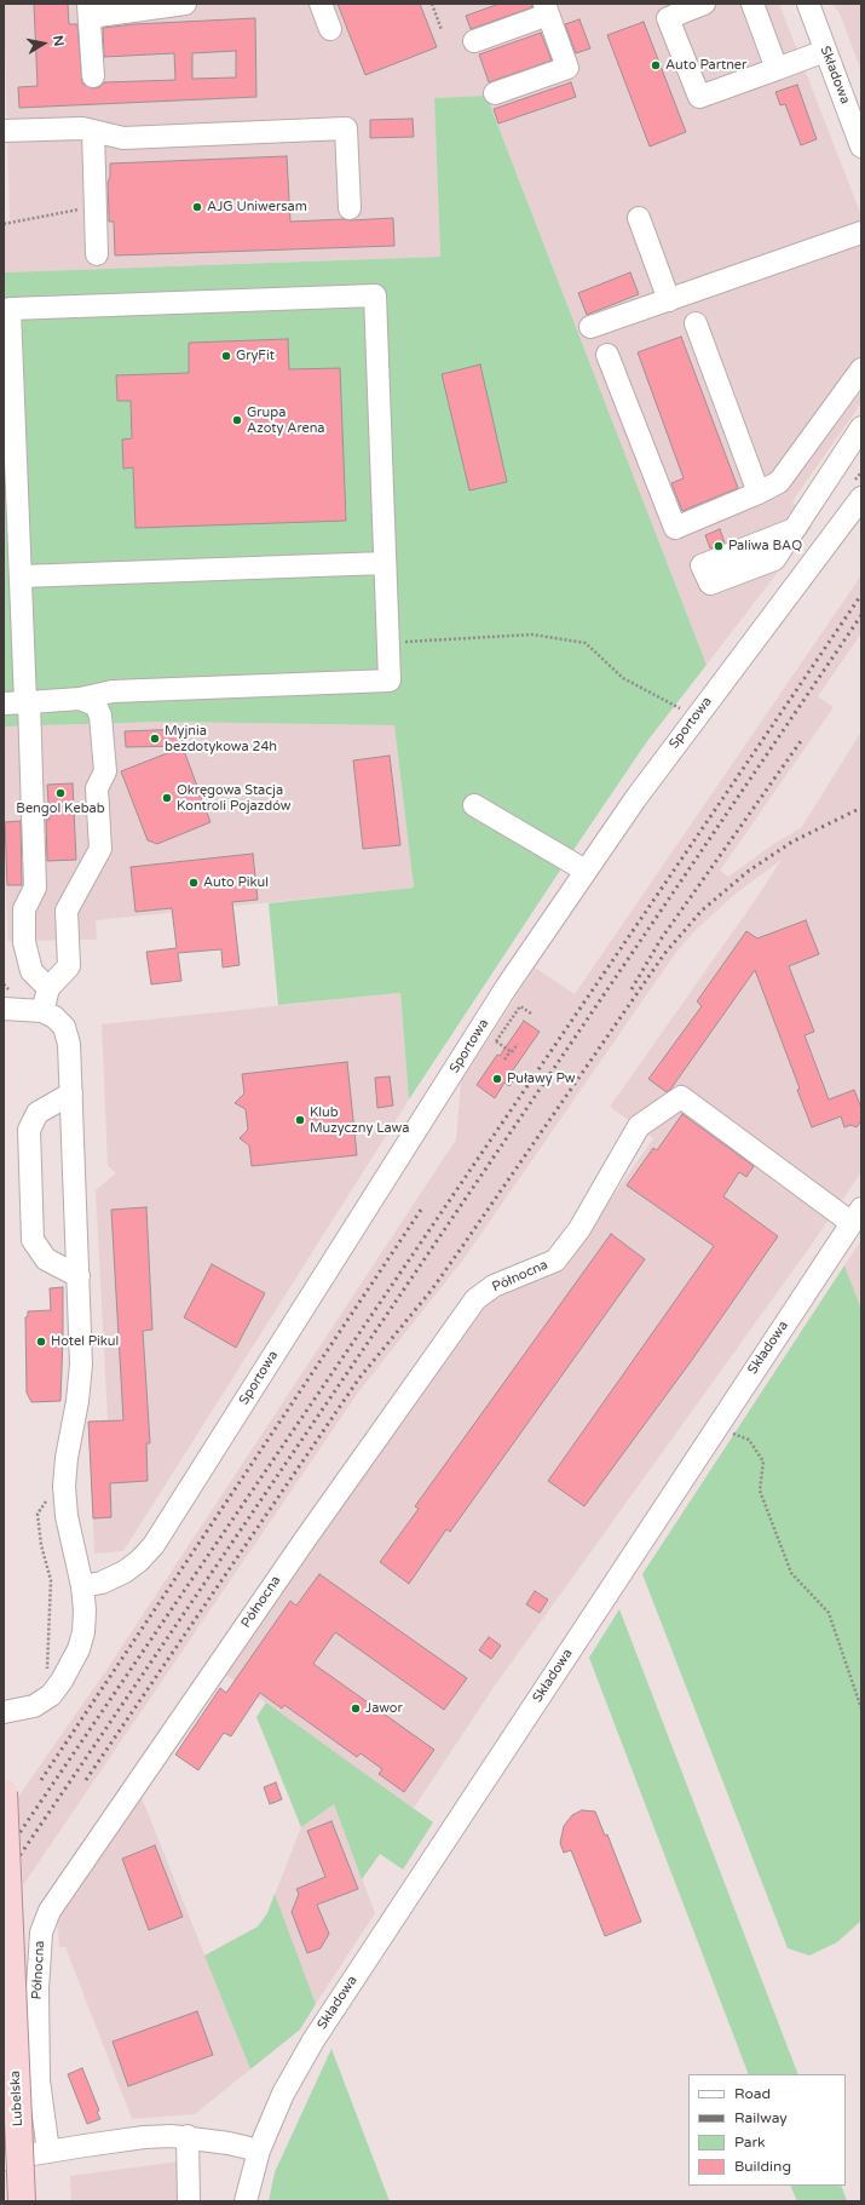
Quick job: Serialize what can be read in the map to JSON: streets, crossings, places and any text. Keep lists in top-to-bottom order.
{
  "streets": {
    "main road": ["Lubelska"],
    "street": ["Składowa", "Sportowa", "Północna"]
  },
  "crossings": [
    ["Składowa", "Północna"]
  ],
  "places": [
    "Auto Partner",
    "AJG Uniwersam",
    "GryFit",
    "Grupa Azoty Arena",
    "Paliwa BAQ",
    "Myjnia bezdotykowa 24h",
    "Bengol Kebab",
    "Okręgowa Stacja Kontroli Pojazdów",
    "Auto Pikul",
    "Puławy Pw",
    "Klub Muzyczny Lawa",
    "Hotel Pikul",
    "Jawor"
  ],
  "legend": [
    "Road",
    "Railway",
    "Park",
    "Building"
  ],
  "north": "right"
}
